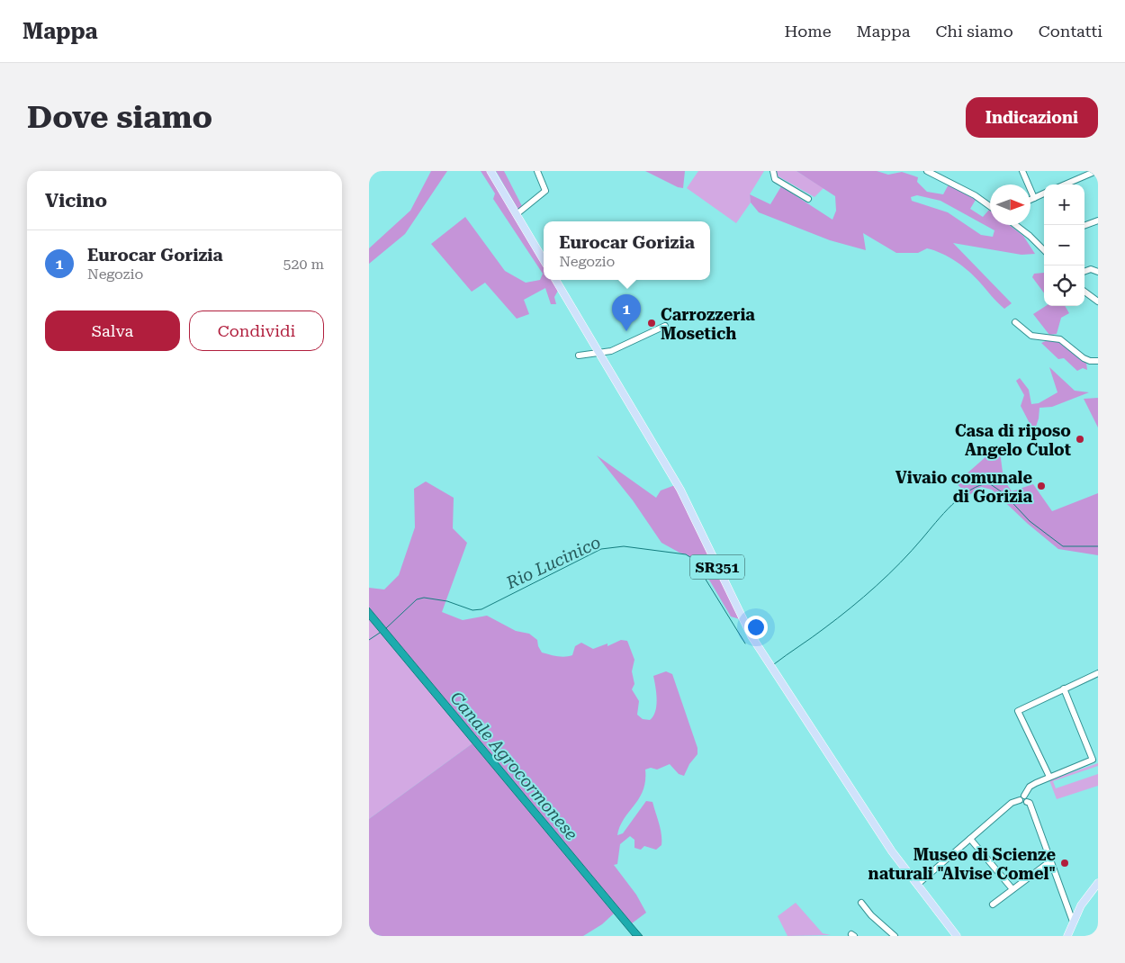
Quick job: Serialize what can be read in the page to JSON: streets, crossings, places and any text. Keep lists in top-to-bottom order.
{
  "streets": {
    "main road": ["SR351"]
  },
  "water": ["Rio Lucinico", "Canale Agrocormonese"],
  "places": [
    "Carrozzeria Mosetich",
    "Casa di riposo Angelo Culot",
    "Vivaio comunale di Gorizia",
    "Museo di Scienze naturali \"Alvise Comel\""
  ],
  "north": "right",
  "page": {
    "header": "Mappa",
    "nav": [
      "Home",
      "Mappa",
      "Chi siamo",
      "Contatti"
    ],
    "buttons": [
      "Indicazioni",
      ["Salva", "Condividi"]
    ],
    "title": "Dove siamo",
    "heading": "Vicino",
    "map_buttons": ["+", "−"],
    "popup": ["Eurocar Gorizia", "Negozio"],
    "list": [
      {
        "mark": "1",
        "name": "Eurocar Gorizia",
        "note": "Negozio",
        "value": "520 m"
      }
    ],
    "pins": "1"
  }
}
